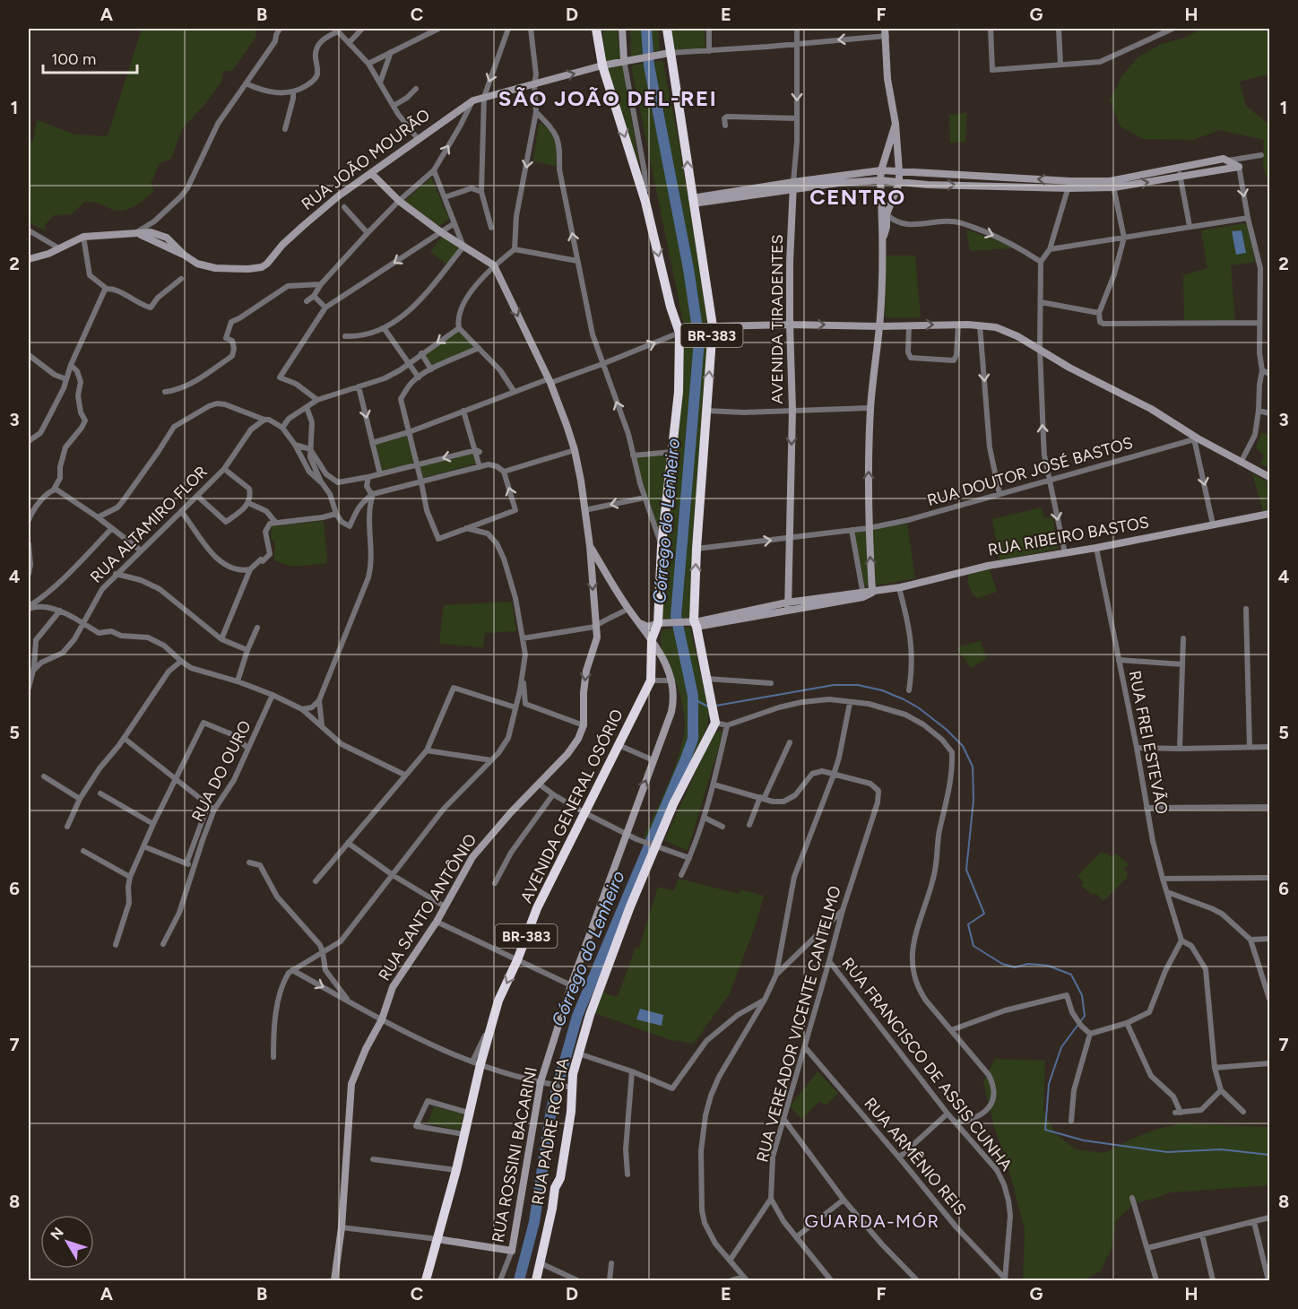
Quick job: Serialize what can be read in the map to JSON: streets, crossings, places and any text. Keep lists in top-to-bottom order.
{
  "streets": {
    "highway": ["BR-383", "AVENIDA GENERAL OSÓRIO", "RUA PADRE ROCHA"],
    "street": [
      "RUA JOÃO MOURÃO",
      "AVENIDA TIRADENTES",
      "RUA DOUTOR JOSÉ BASTOS",
      "RUA ALTAMIRO FLOR",
      "RUA RIBEIRO BASTOS",
      "RUA FREI ESTEVÃO",
      "RUA DO OURO",
      "RUA SANTO ANTÔNIO",
      "RUA VEREADOR VICENTE CANTELMO",
      "RUA FRANCISCO DE ASSIS CUNHA",
      "RUA ROSSINI BACARINI",
      "RUA ARMÊNIO REIS"
    ]
  },
  "crossings": [
    ["RUA JOÃO MOURÃO", "BR-383"],
    ["AVENIDA TIRADENTES", "RUA DOUTOR JOSÉ BASTOS"],
    ["AVENIDA TIRADENTES", "RUA RIBEIRO BASTOS"],
    ["BR-383", "RUA DOUTOR JOSÉ BASTOS"],
    ["BR-383", "RUA RIBEIRO BASTOS"],
    ["BR-383", "AVENIDA GENERAL OSÓRIO"],
    ["BR-383", "RUA PADRE ROCHA"],
    ["RUA RIBEIRO BASTOS", "RUA FREI ESTEVÃO"],
    ["RUA RIBEIRO BASTOS", "AVENIDA GENERAL OSÓRIO"],
    ["RUA RIBEIRO BASTOS", "RUA ROSSINI BACARINI"],
    ["AVENIDA GENERAL OSÓRIO", "RUA ROSSINI BACARINI"],
    ["RUA SANTO ANTÔNIO", "RUA ROSSINI BACARINI"],
    ["RUA VEREADOR VICENTE CANTELMO", "RUA FRANCISCO DE ASSIS CUNHA"],
    ["RUA VEREADOR VICENTE CANTELMO", "RUA ARMÊNIO REIS"],
    ["RUA FRANCISCO DE ASSIS CUNHA", "RUA ARMÊNIO REIS"]
  ],
  "one_way": ["AVENIDA TIRADENTES"],
  "districts": ["SÃO JOÃO DEL-REI", "CENTRO", "GUARDA-MÓR"],
  "water": ["Córrego do Lenheiro"],
  "scale_bar": "100 m",
  "north": "top left",
  "grid": {
    "columns": [
      "A",
      "B",
      "C",
      "D",
      "E",
      "F",
      "G",
      "H"
    ],
    "rows": [
      "1",
      "2",
      "3",
      "4",
      "5",
      "6",
      "7",
      "8"
    ]
  }
}
